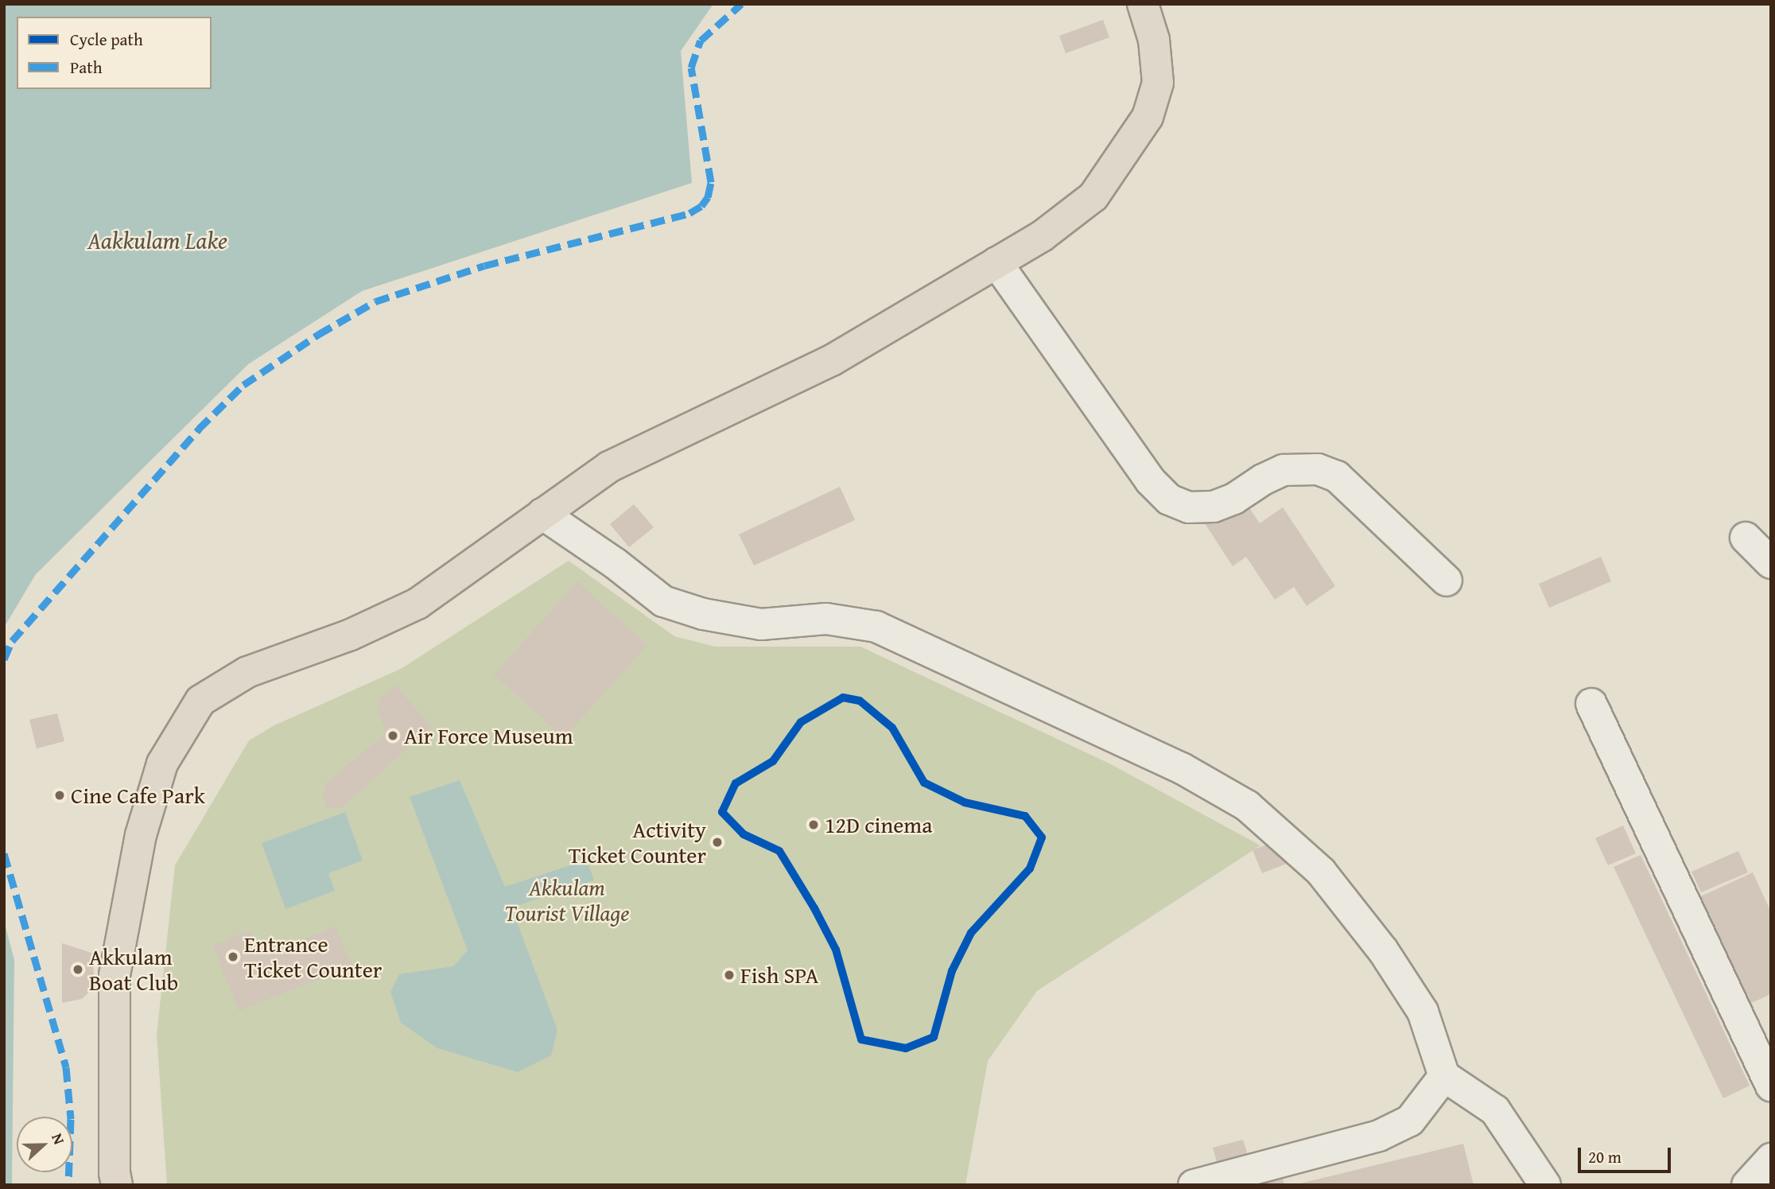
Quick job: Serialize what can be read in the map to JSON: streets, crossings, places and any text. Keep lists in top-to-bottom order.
{
  "water": ["Aakkulam Lake"],
  "parks": ["Akkulam Tourist Village"],
  "places": [
    "Air Force Museum",
    "Cine Cafe Park",
    "12D cinema",
    "Activity Ticket Counter",
    "Entrance Ticket Counter",
    "Akkulam Boat Club",
    "Fish SPA"
  ],
  "legend": ["Cycle path", "Path"],
  "scale_bar": "20 m",
  "north": "right"
}
